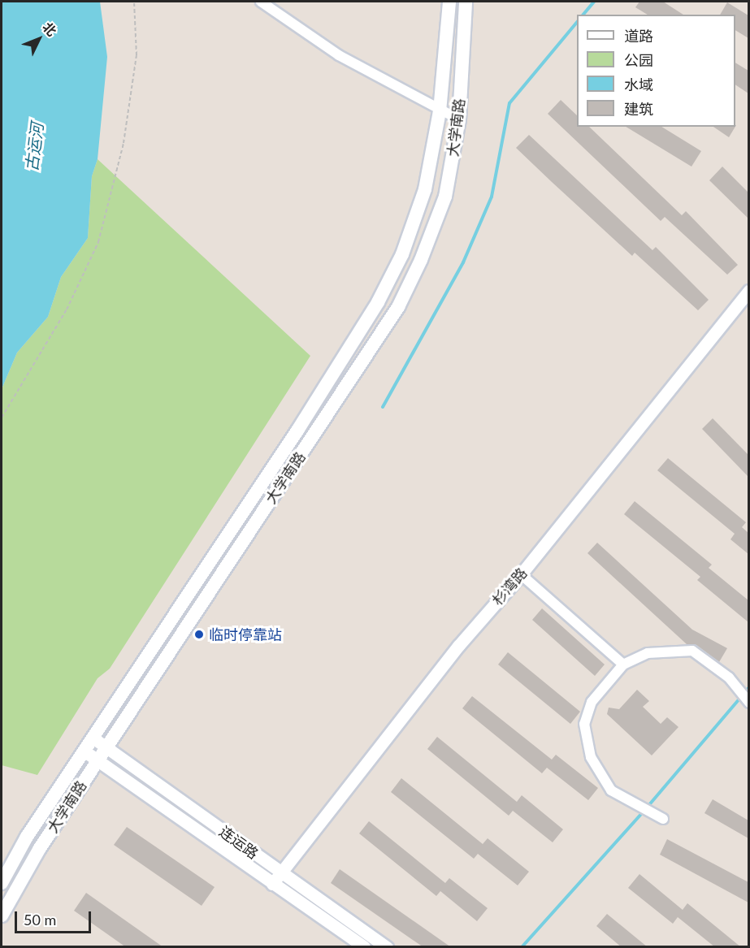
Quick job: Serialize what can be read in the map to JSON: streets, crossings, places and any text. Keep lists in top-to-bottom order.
{
  "streets": {
    "main road": ["大学南路"],
    "street": ["杉湾路", "连运路"]
  },
  "crossings": [
    ["大学南路", "连运路"],
    ["杉湾路", "连运路"]
  ],
  "water": ["古运河"],
  "places": ["临时停靠站"],
  "legend": [
    "道路",
    "公园",
    "水域",
    "建筑"
  ],
  "scale_bar": "50 m",
  "north": "top right"
}
